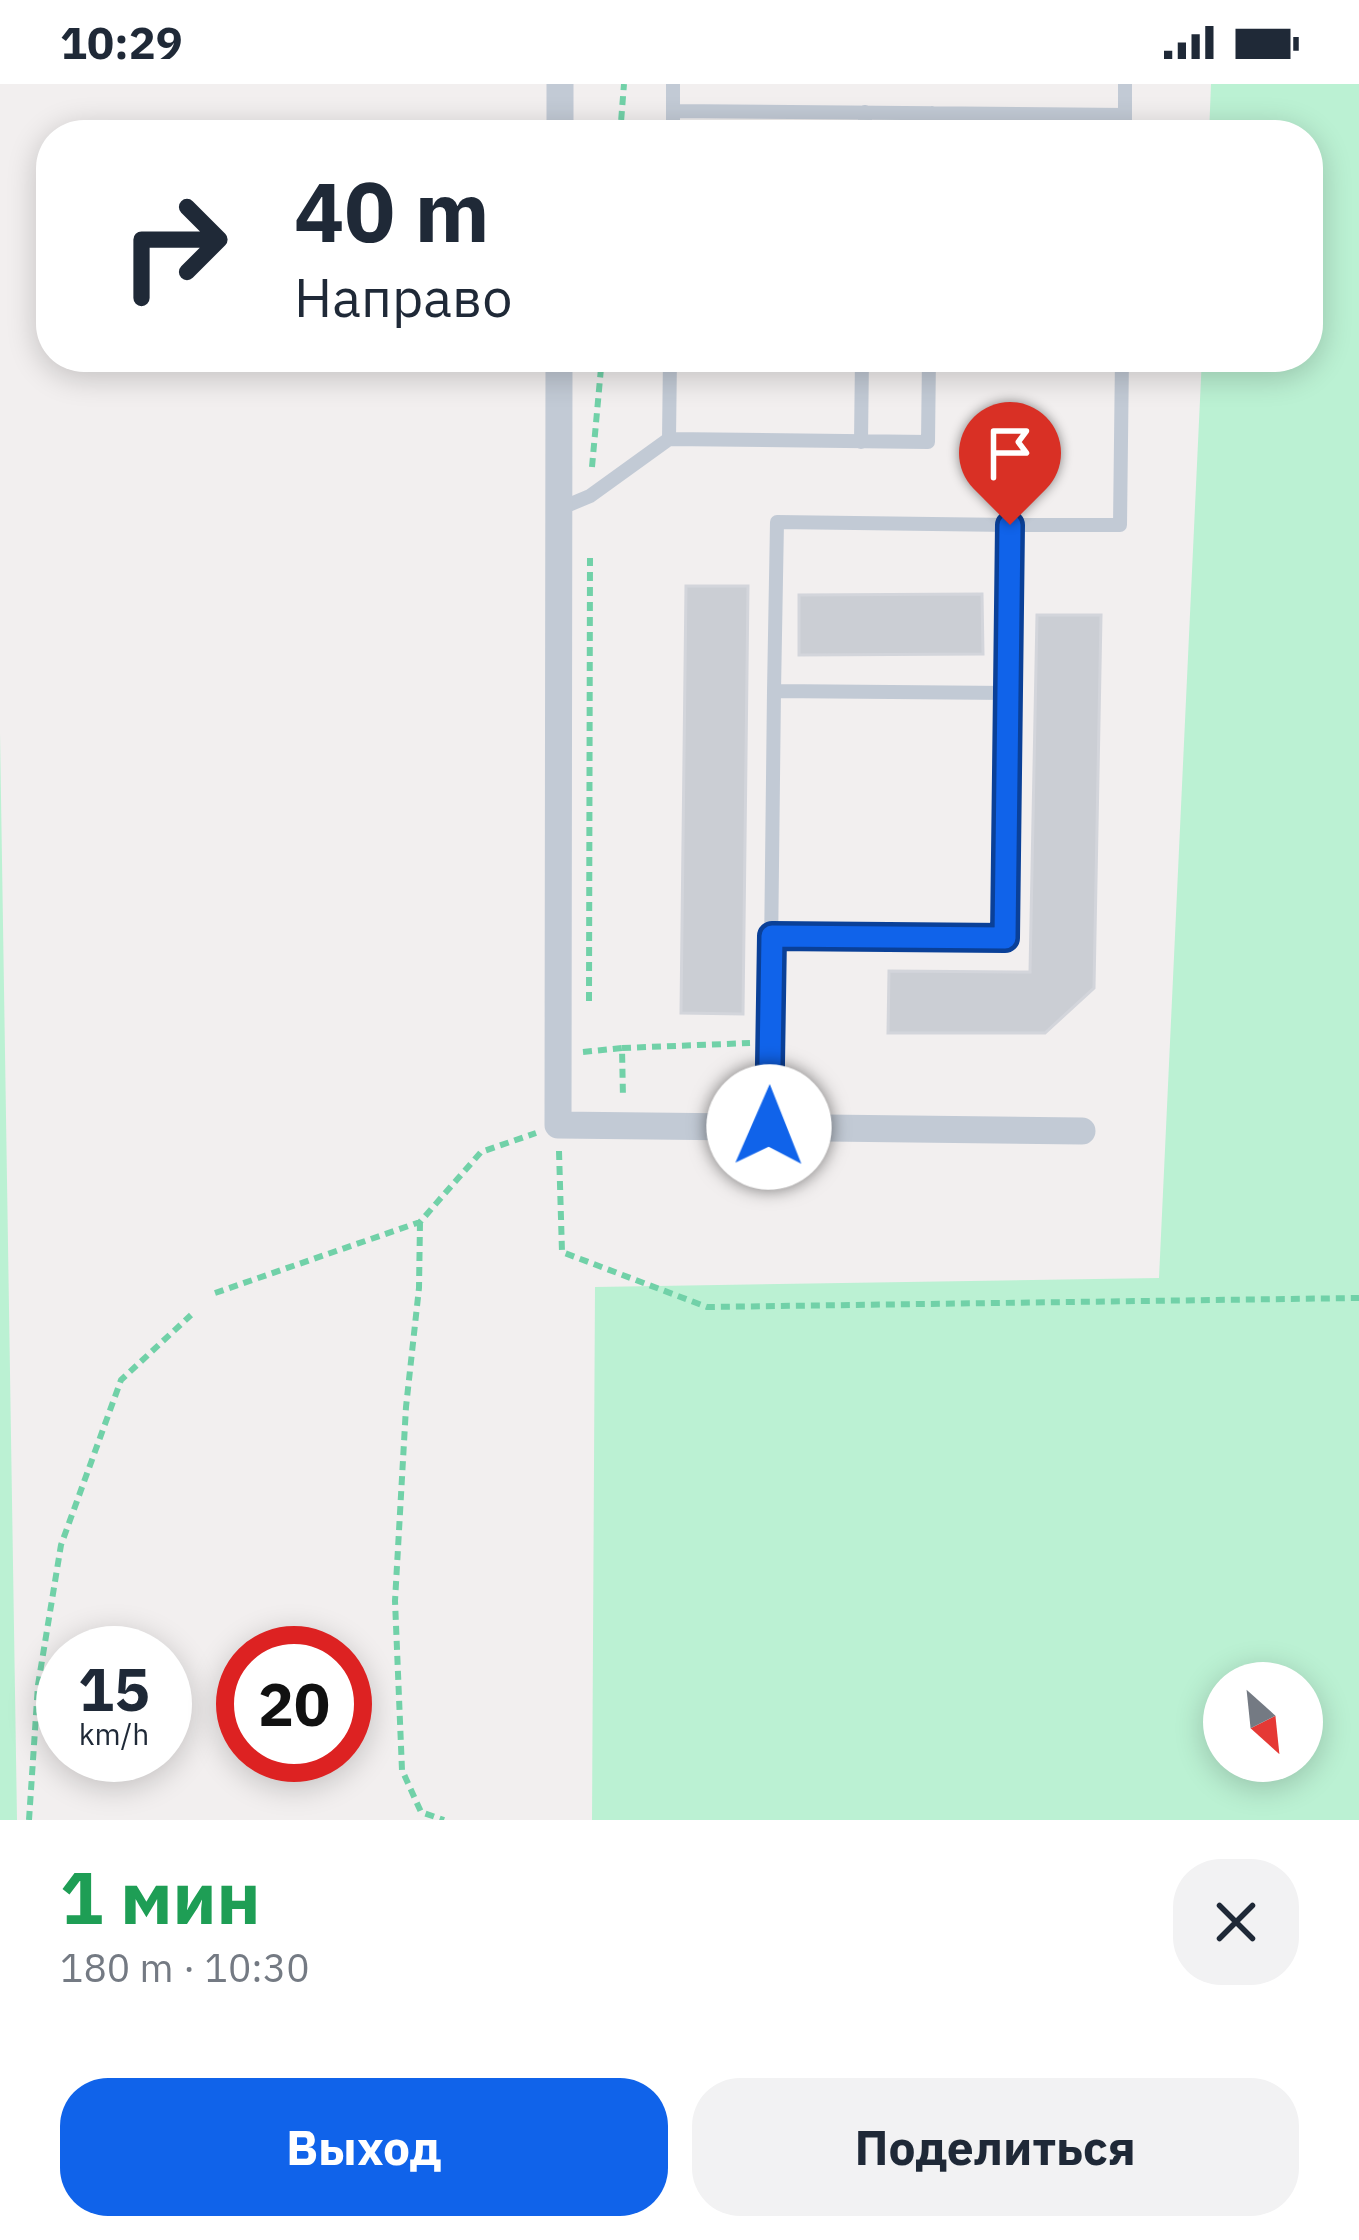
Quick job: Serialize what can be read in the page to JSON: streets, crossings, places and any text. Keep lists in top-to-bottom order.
{
  "north": "bottom right",
  "page": {
    "status": "10:29",
    "turn": ["40 m", "Направо"],
    "speed": "15 km/h",
    "limit": "20",
    "heading": ["1 мин", "180 m · 10:30"],
    "buttons": ["Выход", "Поделиться"]
  }
}
